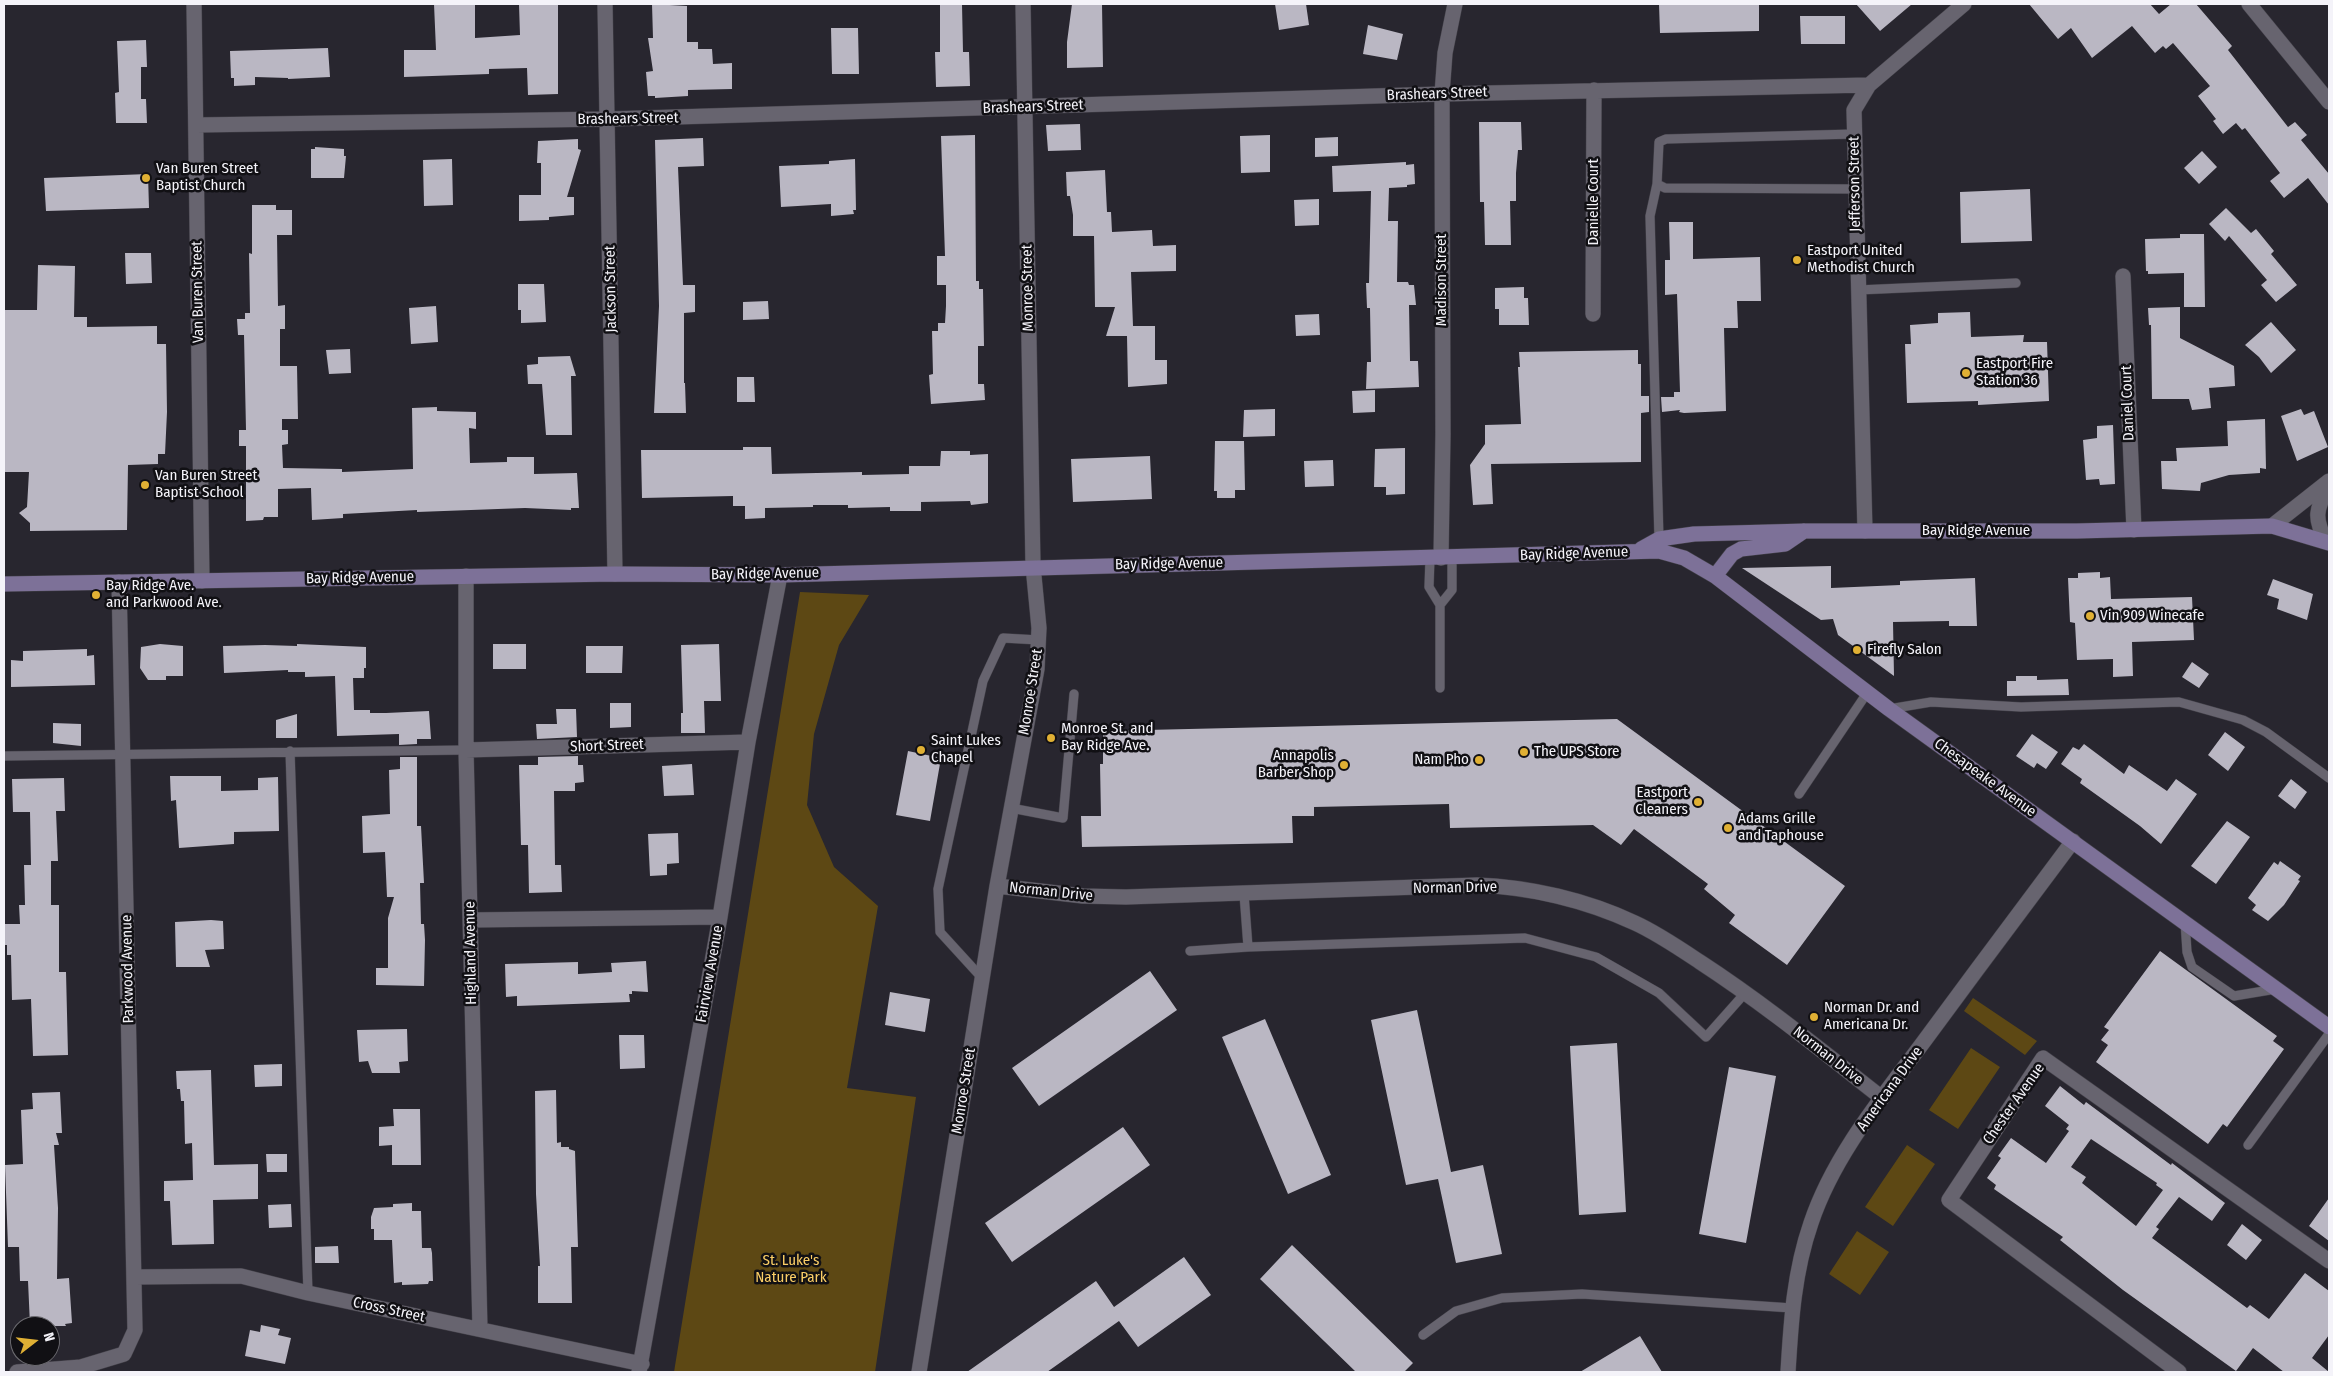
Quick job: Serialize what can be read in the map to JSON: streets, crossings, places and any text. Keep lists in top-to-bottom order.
{
  "streets": {
    "main road": ["Bay Ridge Avenue", "Chesapeake Avenue"],
    "street": [
      "Brashears Street",
      "Jefferson Street",
      "Danielle Court",
      "Madison Street",
      "Monroe Street",
      "Jackson Street",
      "Van Buren Street",
      "Daniel Court",
      "Short Street",
      "Norman Drive",
      "Highland Avenue",
      "Parkwood Avenue",
      "Fairview Avenue",
      "Americana Drive",
      "Chester Avenue",
      "Cross Street"
    ]
  },
  "crossings": [
    ["Brashears Street", "Jefferson Street"],
    ["Brashears Street", "Danielle Court"],
    ["Brashears Street", "Madison Street"],
    ["Brashears Street", "Monroe Street"],
    ["Brashears Street", "Jackson Street"],
    ["Brashears Street", "Van Buren Street"],
    ["Jefferson Street", "Bay Ridge Avenue"],
    ["Madison Street", "Bay Ridge Avenue"],
    ["Monroe Street", "Bay Ridge Avenue"],
    ["Monroe Street", "Norman Drive"],
    ["Jackson Street", "Bay Ridge Avenue"],
    ["Van Buren Street", "Bay Ridge Avenue"],
    ["Daniel Court", "Bay Ridge Avenue"],
    ["Bay Ridge Avenue", "Chesapeake Avenue"],
    ["Bay Ridge Avenue", "Highland Avenue"],
    ["Bay Ridge Avenue", "Parkwood Avenue"],
    ["Bay Ridge Avenue", "Fairview Avenue"],
    ["Short Street", "Highland Avenue"],
    ["Short Street", "Fairview Avenue"],
    ["Chesapeake Avenue", "Americana Drive"],
    ["Norman Drive", "Americana Drive"],
    ["Highland Avenue", "Cross Street"],
    ["Parkwood Avenue", "Cross Street"],
    ["Fairview Avenue", "Cross Street"]
  ],
  "parks": ["St. Luke's Nature Park"],
  "places": [
    "Van Buren Street Baptist Church",
    "Eastport United Methodist Church",
    "Eastport Fire Station 36",
    "Van Buren Street Baptist School",
    "Bay Ridge Ave. and Parkwood Ave.",
    "Vin 909 Winecafe",
    "Firefly Salon",
    "Monroe St. and Bay Ridge Ave.",
    "Saint Lukes Chapel",
    "The UPS Store",
    "Nam Pho",
    "Annapolis Barber Shop",
    "Eastport Cleaners",
    "Adams Grille and Taphouse",
    "Norman Dr. and Americana Dr."
  ],
  "north": "right"
}
